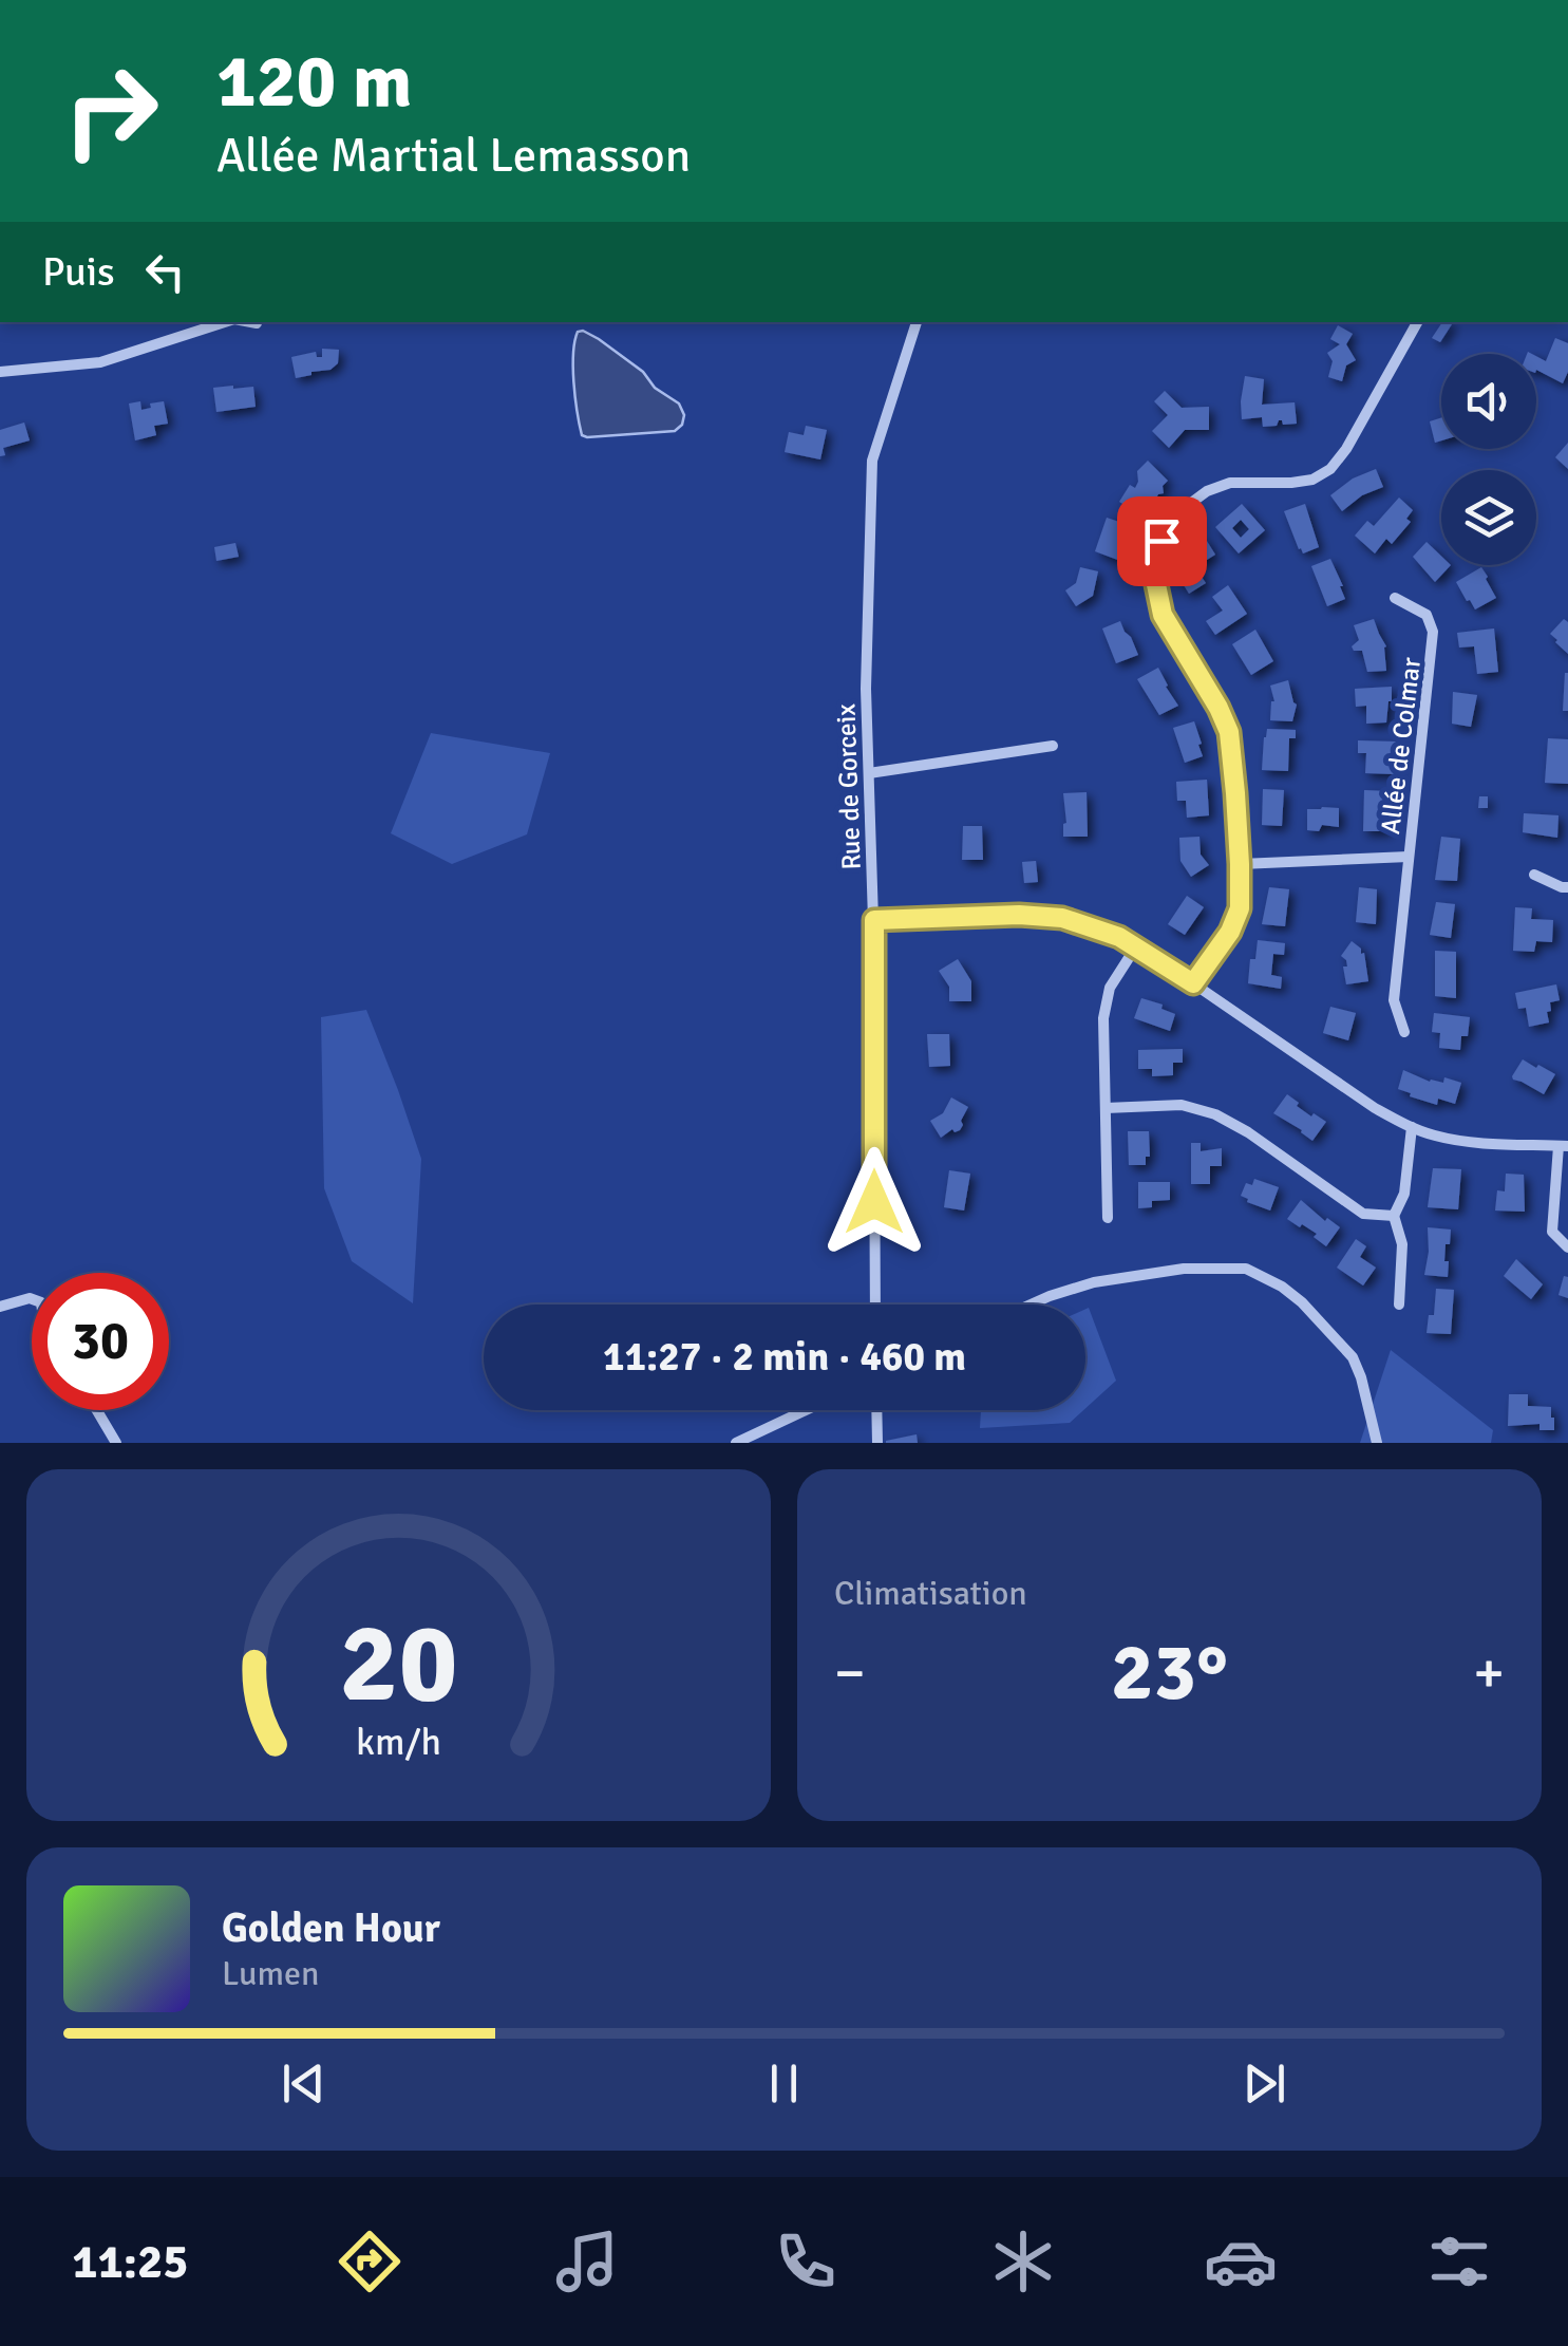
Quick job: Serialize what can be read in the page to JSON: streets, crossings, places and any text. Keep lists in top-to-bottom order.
{
  "streets": {
    "street": ["Allée de Colmar", "Rue de Gorceix"]
  },
  "page": {
    "turn": ["120 m", "Allée Martial Lemasson"],
    "then": "Puis",
    "limit": "30",
    "trip": "11:27 · 2 min · 460 m",
    "tile": "Climatisation",
    "heat": ["−", "23°", "+"],
    "song": ["Golden Hour", "Lumen"],
    "tabs": "11:25",
    "gauge": ["20", "km/h"]
  }
}
